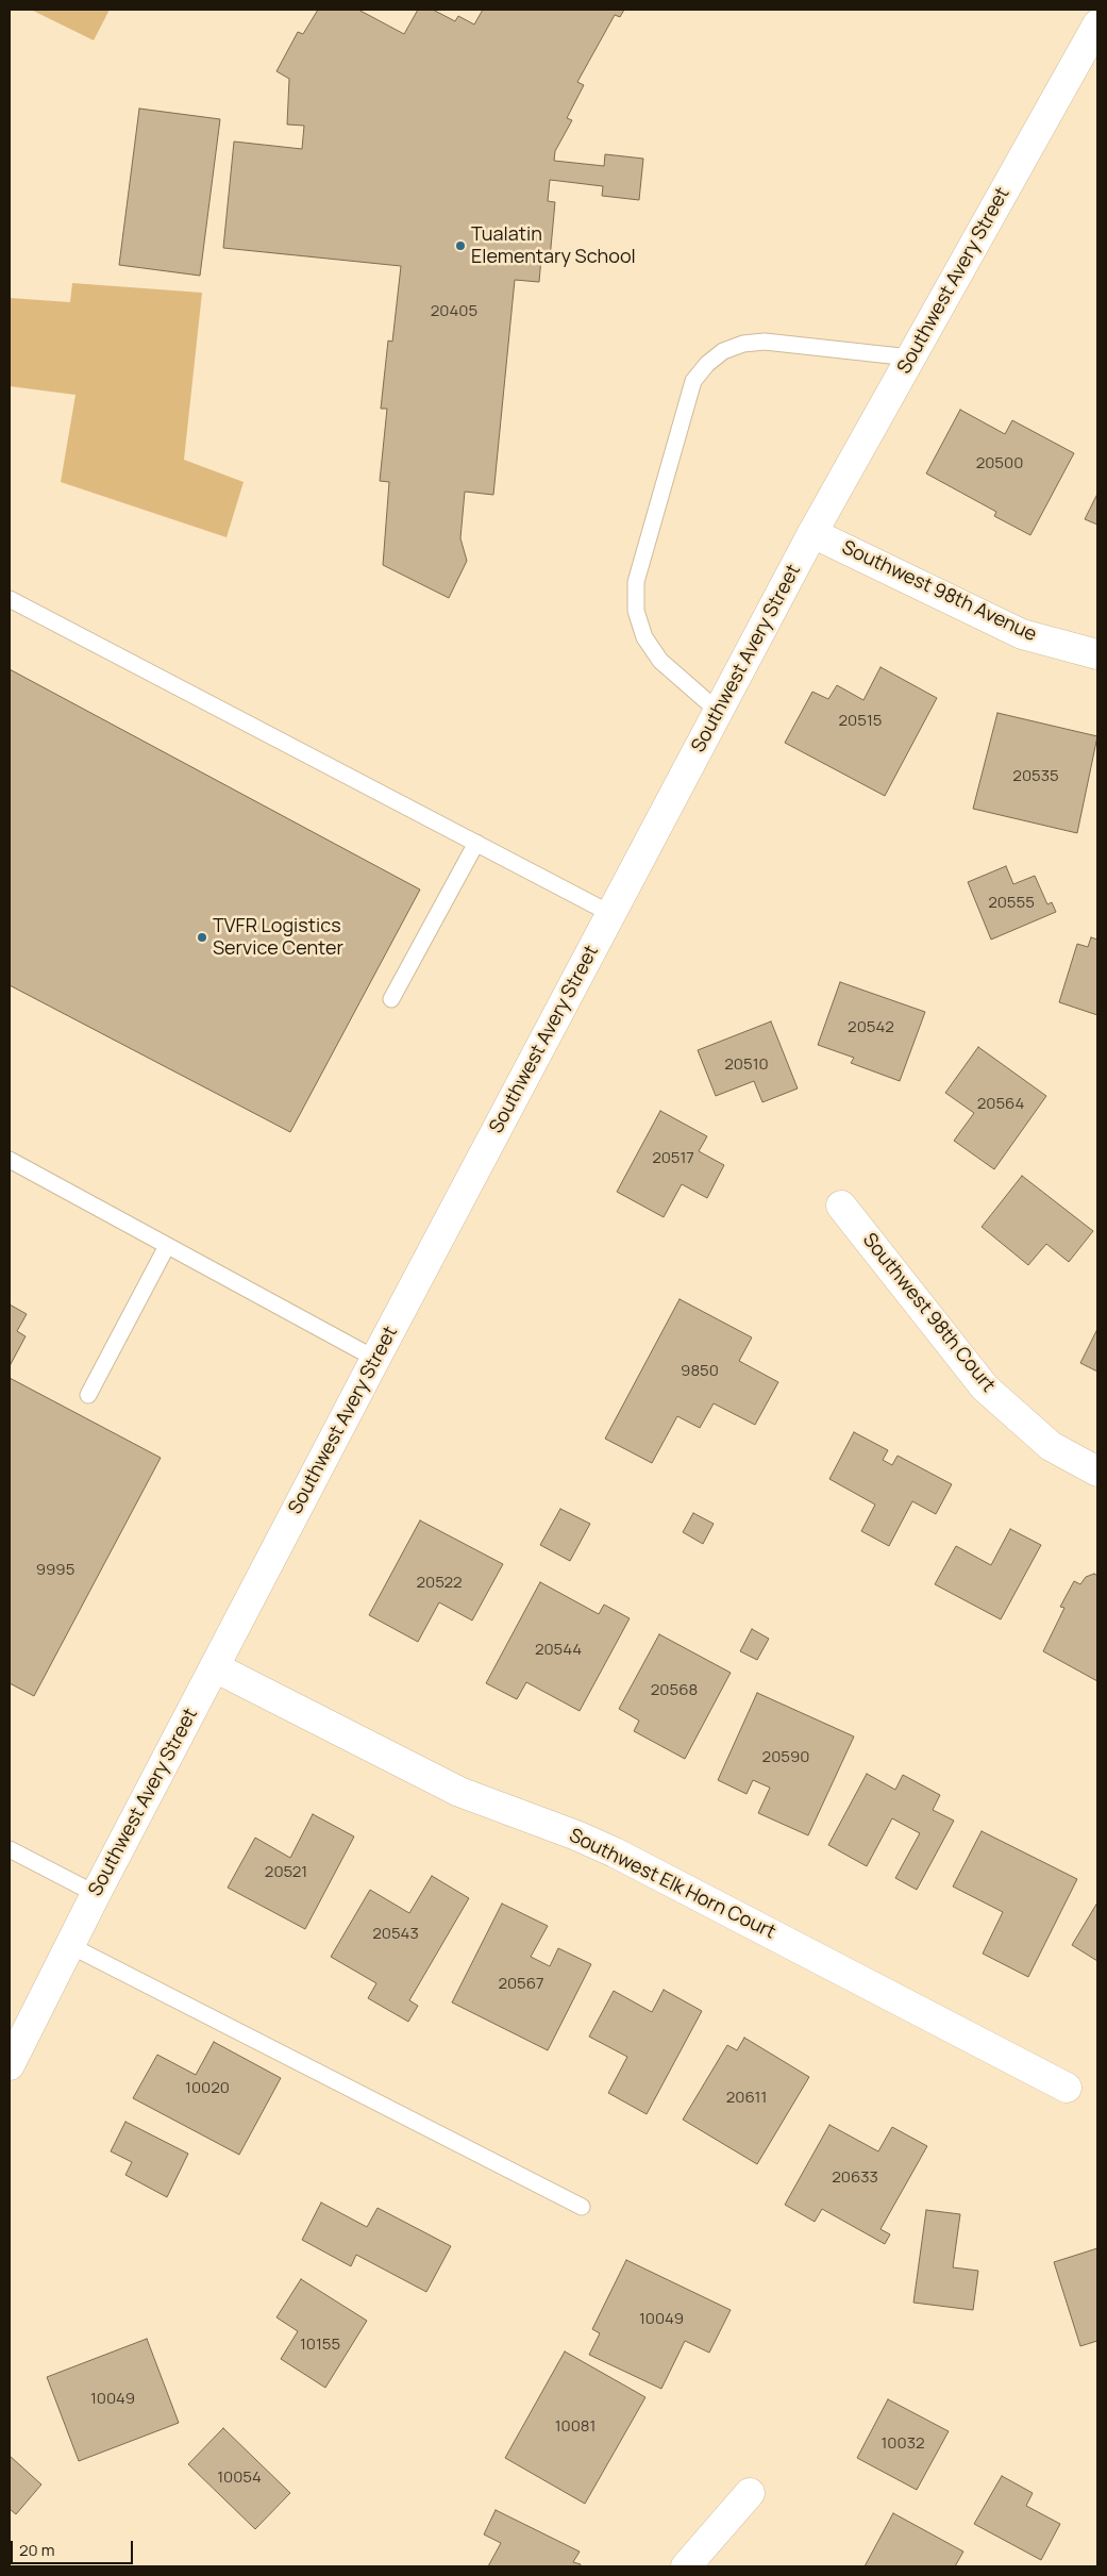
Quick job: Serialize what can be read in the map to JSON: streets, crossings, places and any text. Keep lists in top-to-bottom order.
{
  "streets": {
    "main road": [
      "Southwest Avery Street",
      "Southwest 98th Avenue",
      "Southwest 98th Court",
      "Southwest Elk Horn Court"
    ]
  },
  "crossings": [
    ["Southwest Avery Street", "Southwest 98th Avenue"],
    ["Southwest Avery Street", "Southwest Elk Horn Court"]
  ],
  "places": ["Tualatin Elementary School", "TVFR Logistics Service Center"],
  "house_numbers": [
    "20405",
    "20500",
    "20515",
    "20535",
    "20555",
    "20542",
    "20510",
    "20564",
    "20517",
    "9850",
    "9995",
    "20522",
    "20544",
    "20568",
    "20590",
    "20521",
    "20543",
    "20567",
    "10020",
    "20611",
    "20633",
    "10049",
    "10155",
    "10049",
    "10081",
    "10032",
    "10054"
  ],
  "scale_bar": "20 m"
}
